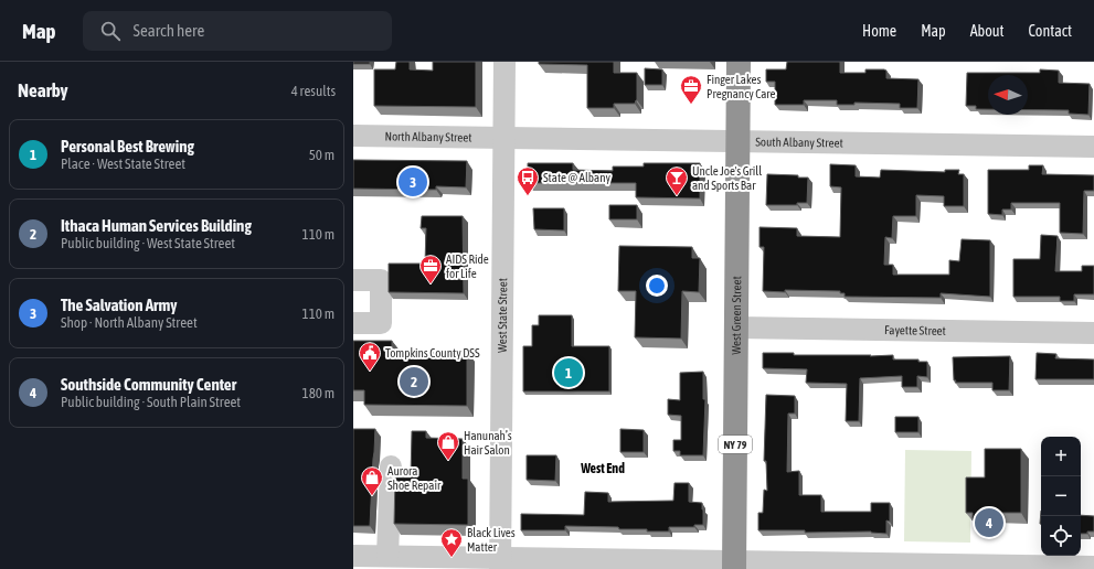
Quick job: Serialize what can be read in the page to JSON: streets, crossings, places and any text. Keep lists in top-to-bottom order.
{
  "streets": {
    "highway": ["West Green Street", "NY 79"],
    "street": [
      "North Albany Street",
      "South Albany Street",
      "West State Street",
      "Fayette Street"
    ]
  },
  "crossings": [
    ["North Albany Street", "South Albany Street"],
    ["North Albany Street", "West State Street"],
    ["South Albany Street", "West State Street"],
    ["South Albany Street", "West Green Street"],
    ["West Green Street", "Fayette Street"]
  ],
  "districts": ["West End"],
  "places": {
    "office": ["Finger Lakes Pregnancy Care", "AIDS Ride for Life"],
    "bus stop": ["State @ Albany"],
    "bar": ["Uncle Joe's Grill and Sports Bar"],
    "public building": ["Tompkins County DSS"],
    "shop": ["Hanunah’s Hair Salon", "Aurora Shoe Repair"],
    "place": ["Black Lives Matter"]
  },
  "north": "left",
  "page": {
    "header": "Map",
    "search": "Search here",
    "nav": [
      "Home",
      "Map",
      "About",
      "Contact"
    ],
    "heading": ["Nearby", "4 results"],
    "list": [
      {
        "mark": "1",
        "name": "Personal Best Brewing",
        "note": "Place · West State Street",
        "value": "50 m"
      },
      {
        "mark": "2",
        "name": "Ithaca Human Services Building",
        "note": "Public building · West State Street",
        "value": "110 m"
      },
      {
        "mark": "3",
        "name": "The Salvation Army",
        "note": "Shop · North Albany Street",
        "value": "110 m"
      },
      {
        "mark": "4",
        "name": "Southside Community Center",
        "note": "Public building · South Plain Street",
        "value": "180 m"
      }
    ],
    "pins": [
      "3",
      "1",
      "2",
      "4"
    ],
    "map_buttons": ["+", "−"]
  }
}
